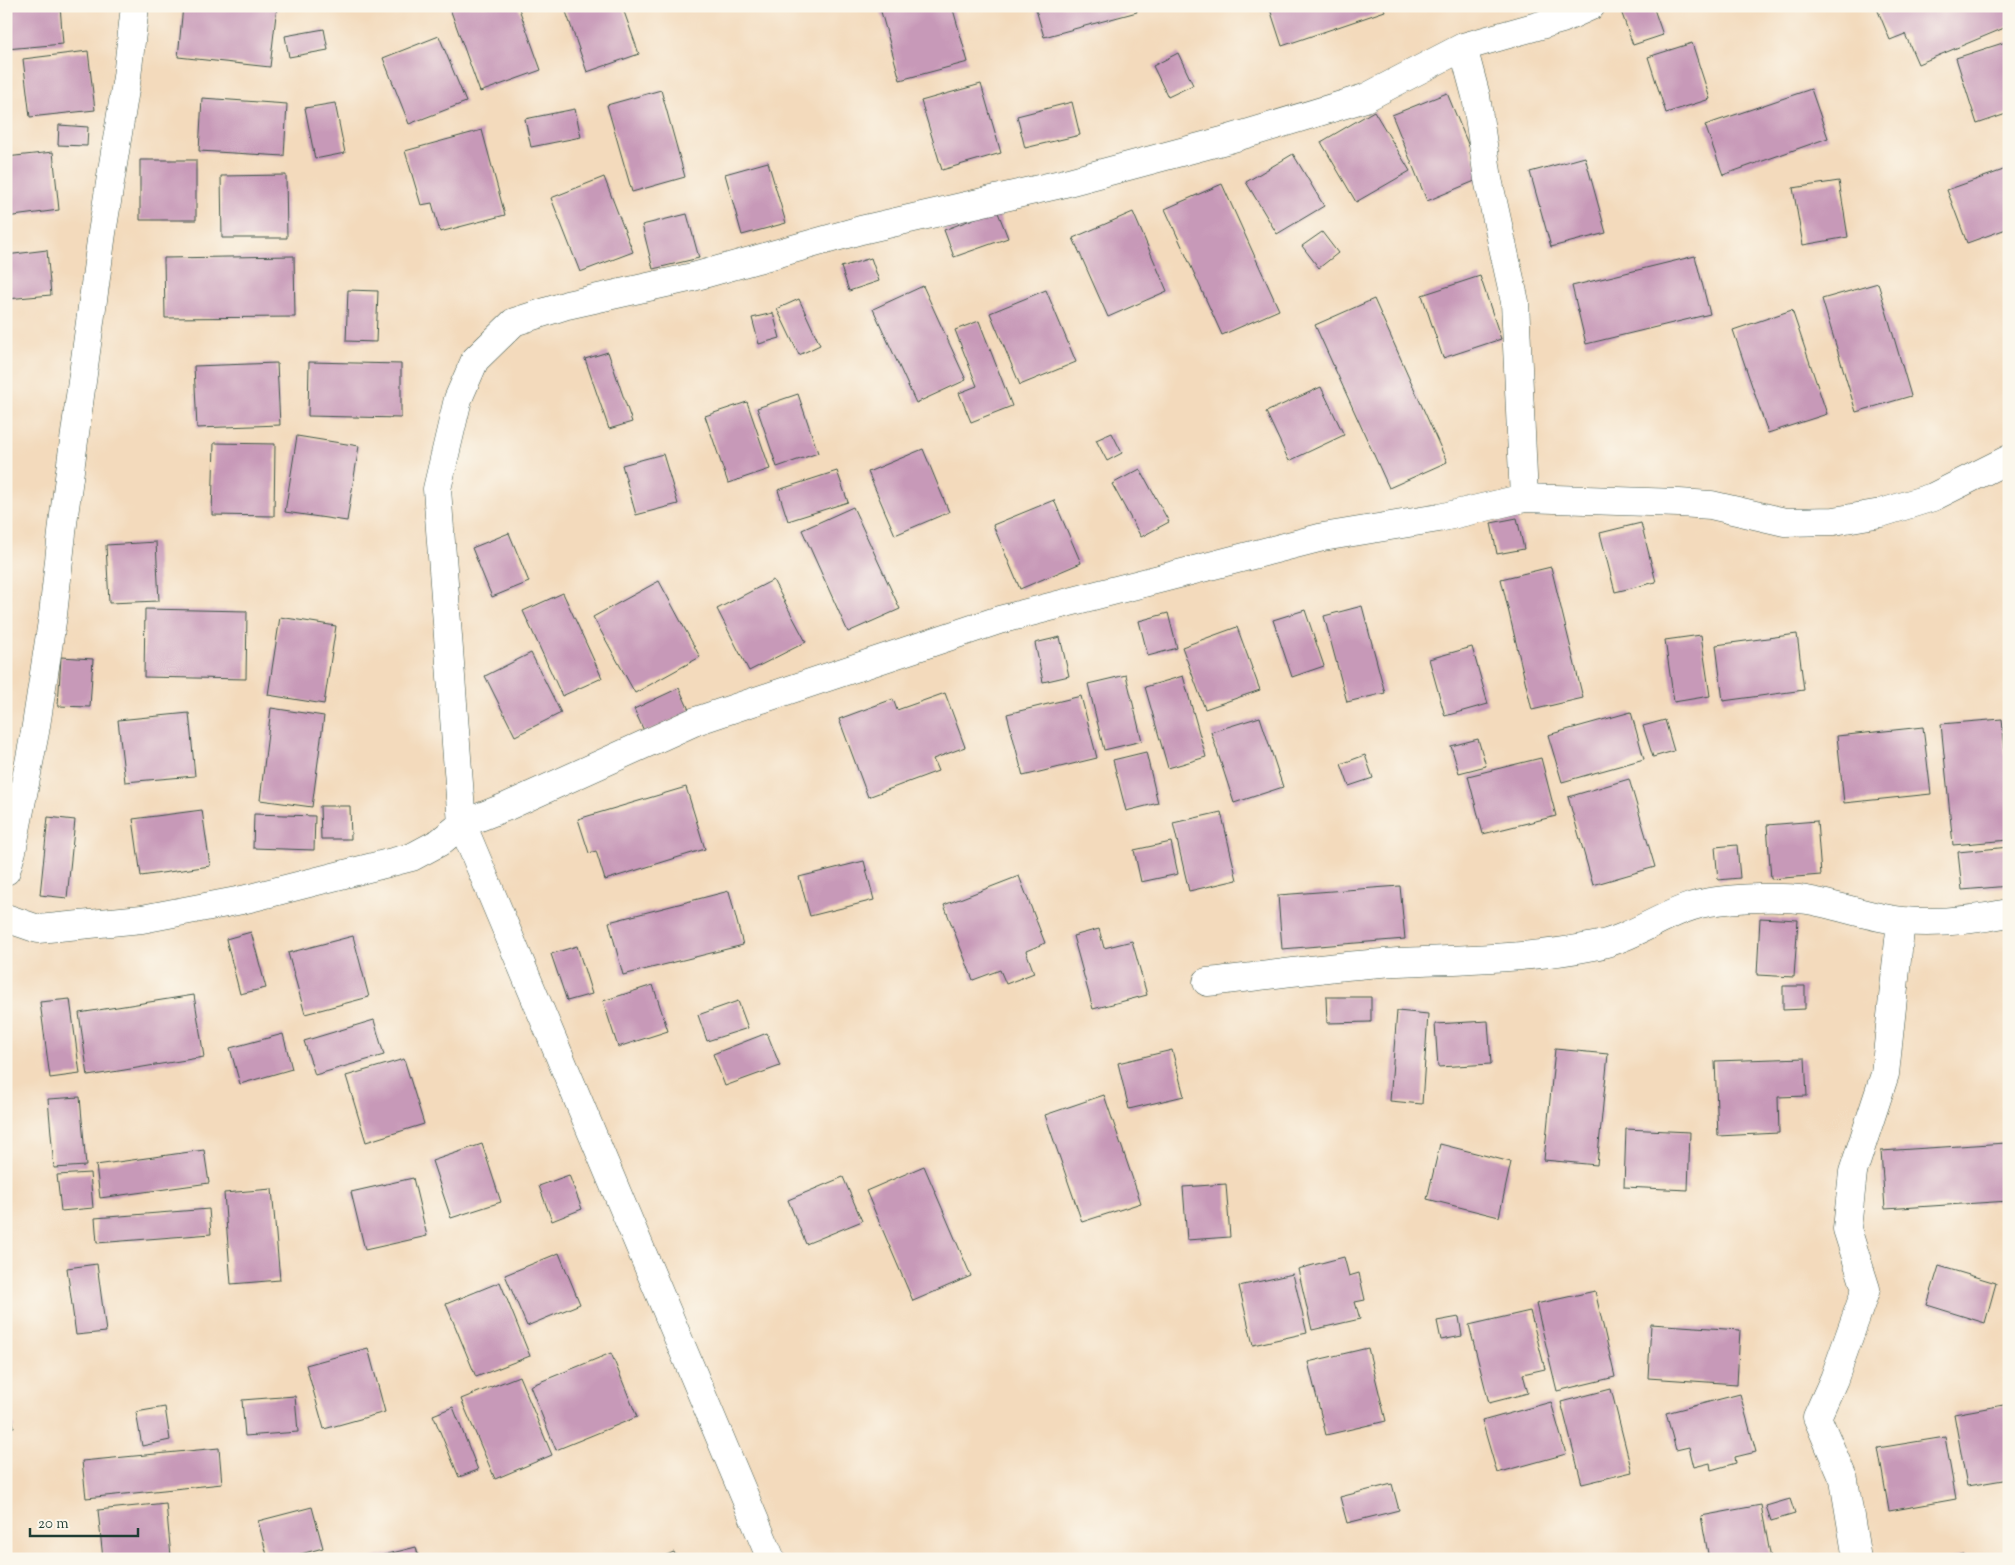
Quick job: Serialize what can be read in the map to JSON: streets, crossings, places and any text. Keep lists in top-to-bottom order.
{
  "scale_bar": "20 m"
}
